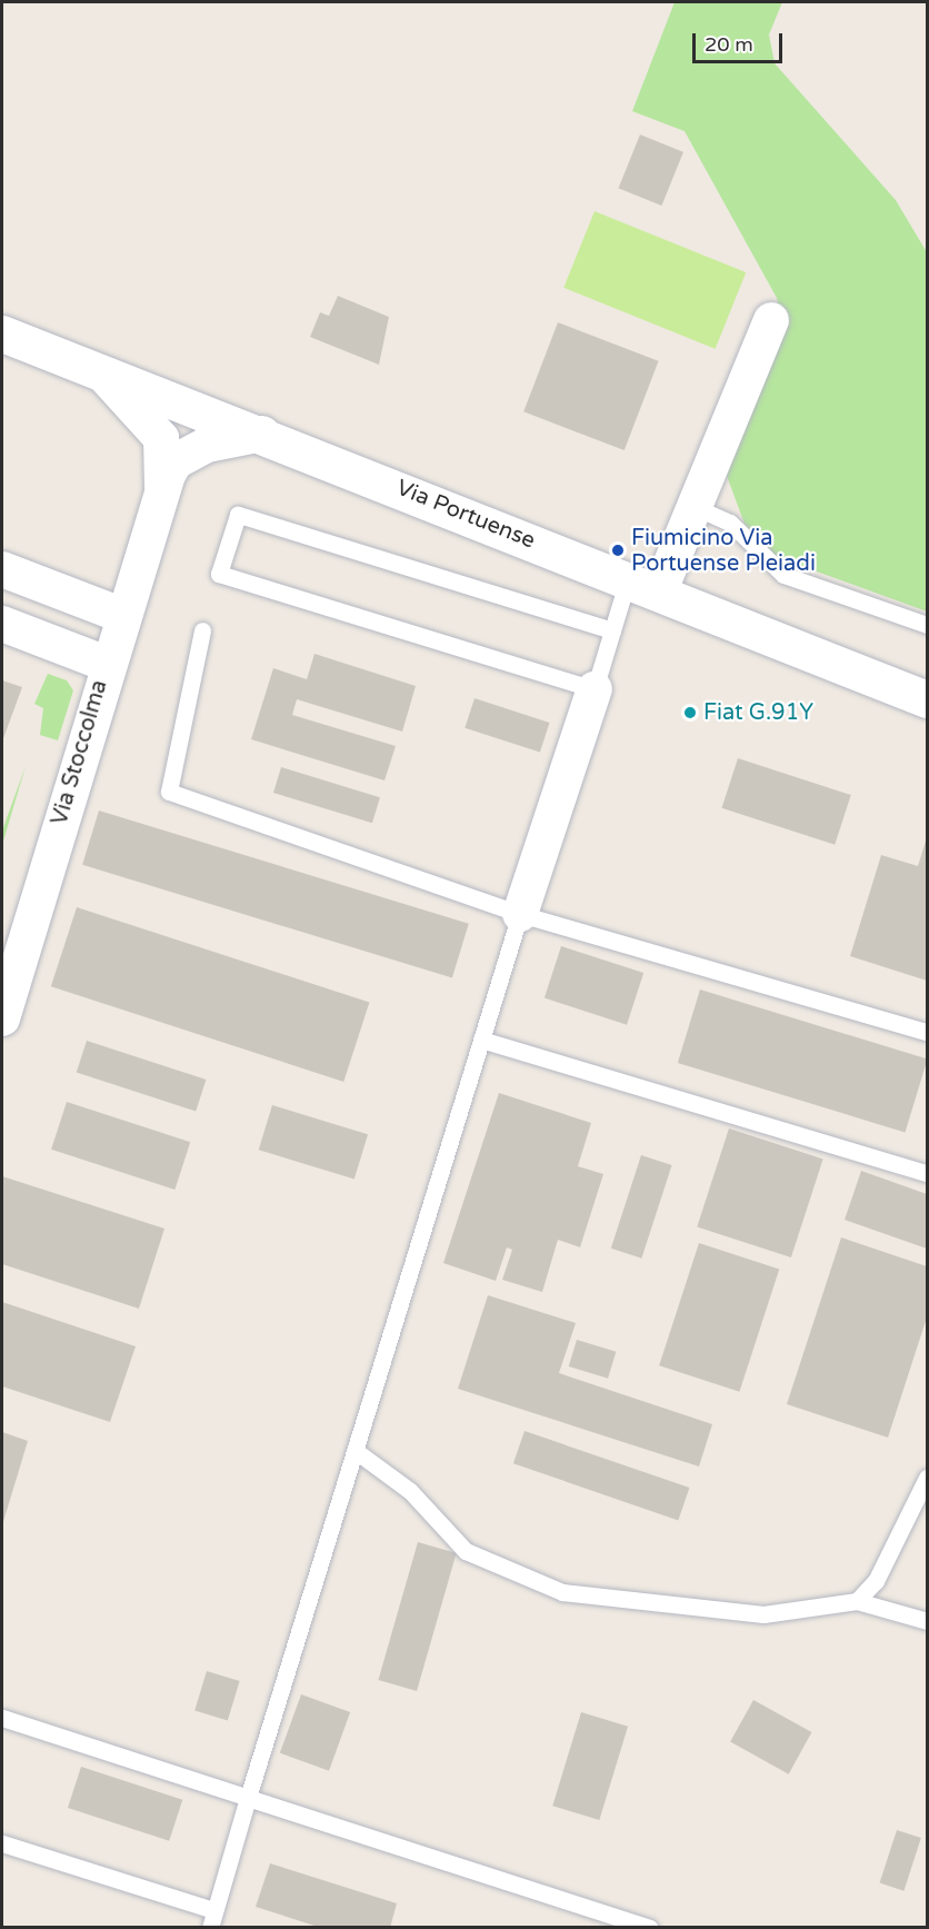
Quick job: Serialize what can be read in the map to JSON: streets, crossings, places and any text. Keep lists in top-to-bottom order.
{
  "streets": {
    "street": ["Via Portuense", "Via Stoccolma"]
  },
  "crossings": [
    ["Via Portuense", "Via Stoccolma"]
  ],
  "places": ["Fiumicino Via Portuense Pleiadi", "Fiat G.91Y"],
  "scale_bar": "20 m"
}
